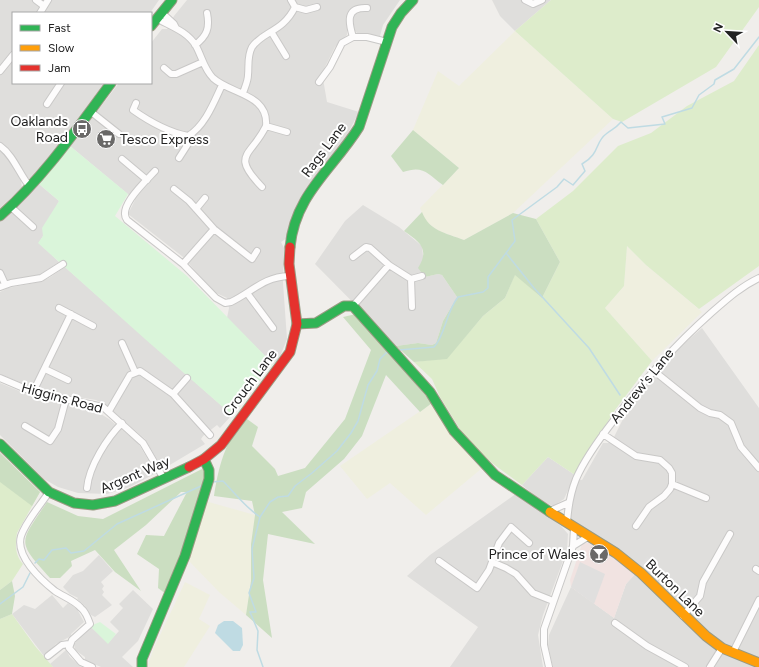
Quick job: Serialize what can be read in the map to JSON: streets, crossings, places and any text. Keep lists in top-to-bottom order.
{
  "streets": {
    "street": [
      "Rags Lane",
      "Crouch Lane",
      "Andrew's Lane",
      "Higgins Road",
      "Argent Way",
      "Burton Lane"
    ]
  },
  "crossings": [
    ["Rags Lane", "Crouch Lane"],
    ["Crouch Lane", "Argent Way"],
    ["Andrew's Lane", "Burton Lane"],
    ["Higgins Road", "Argent Way"]
  ],
  "places": {
    "bus stop": ["Oaklands Road"],
    "supermarket": ["Tesco Express"],
    "bar": ["Prince of Wales"]
  },
  "legend": ["Fast", "Slow", "Jam"],
  "north": "top left"
}
